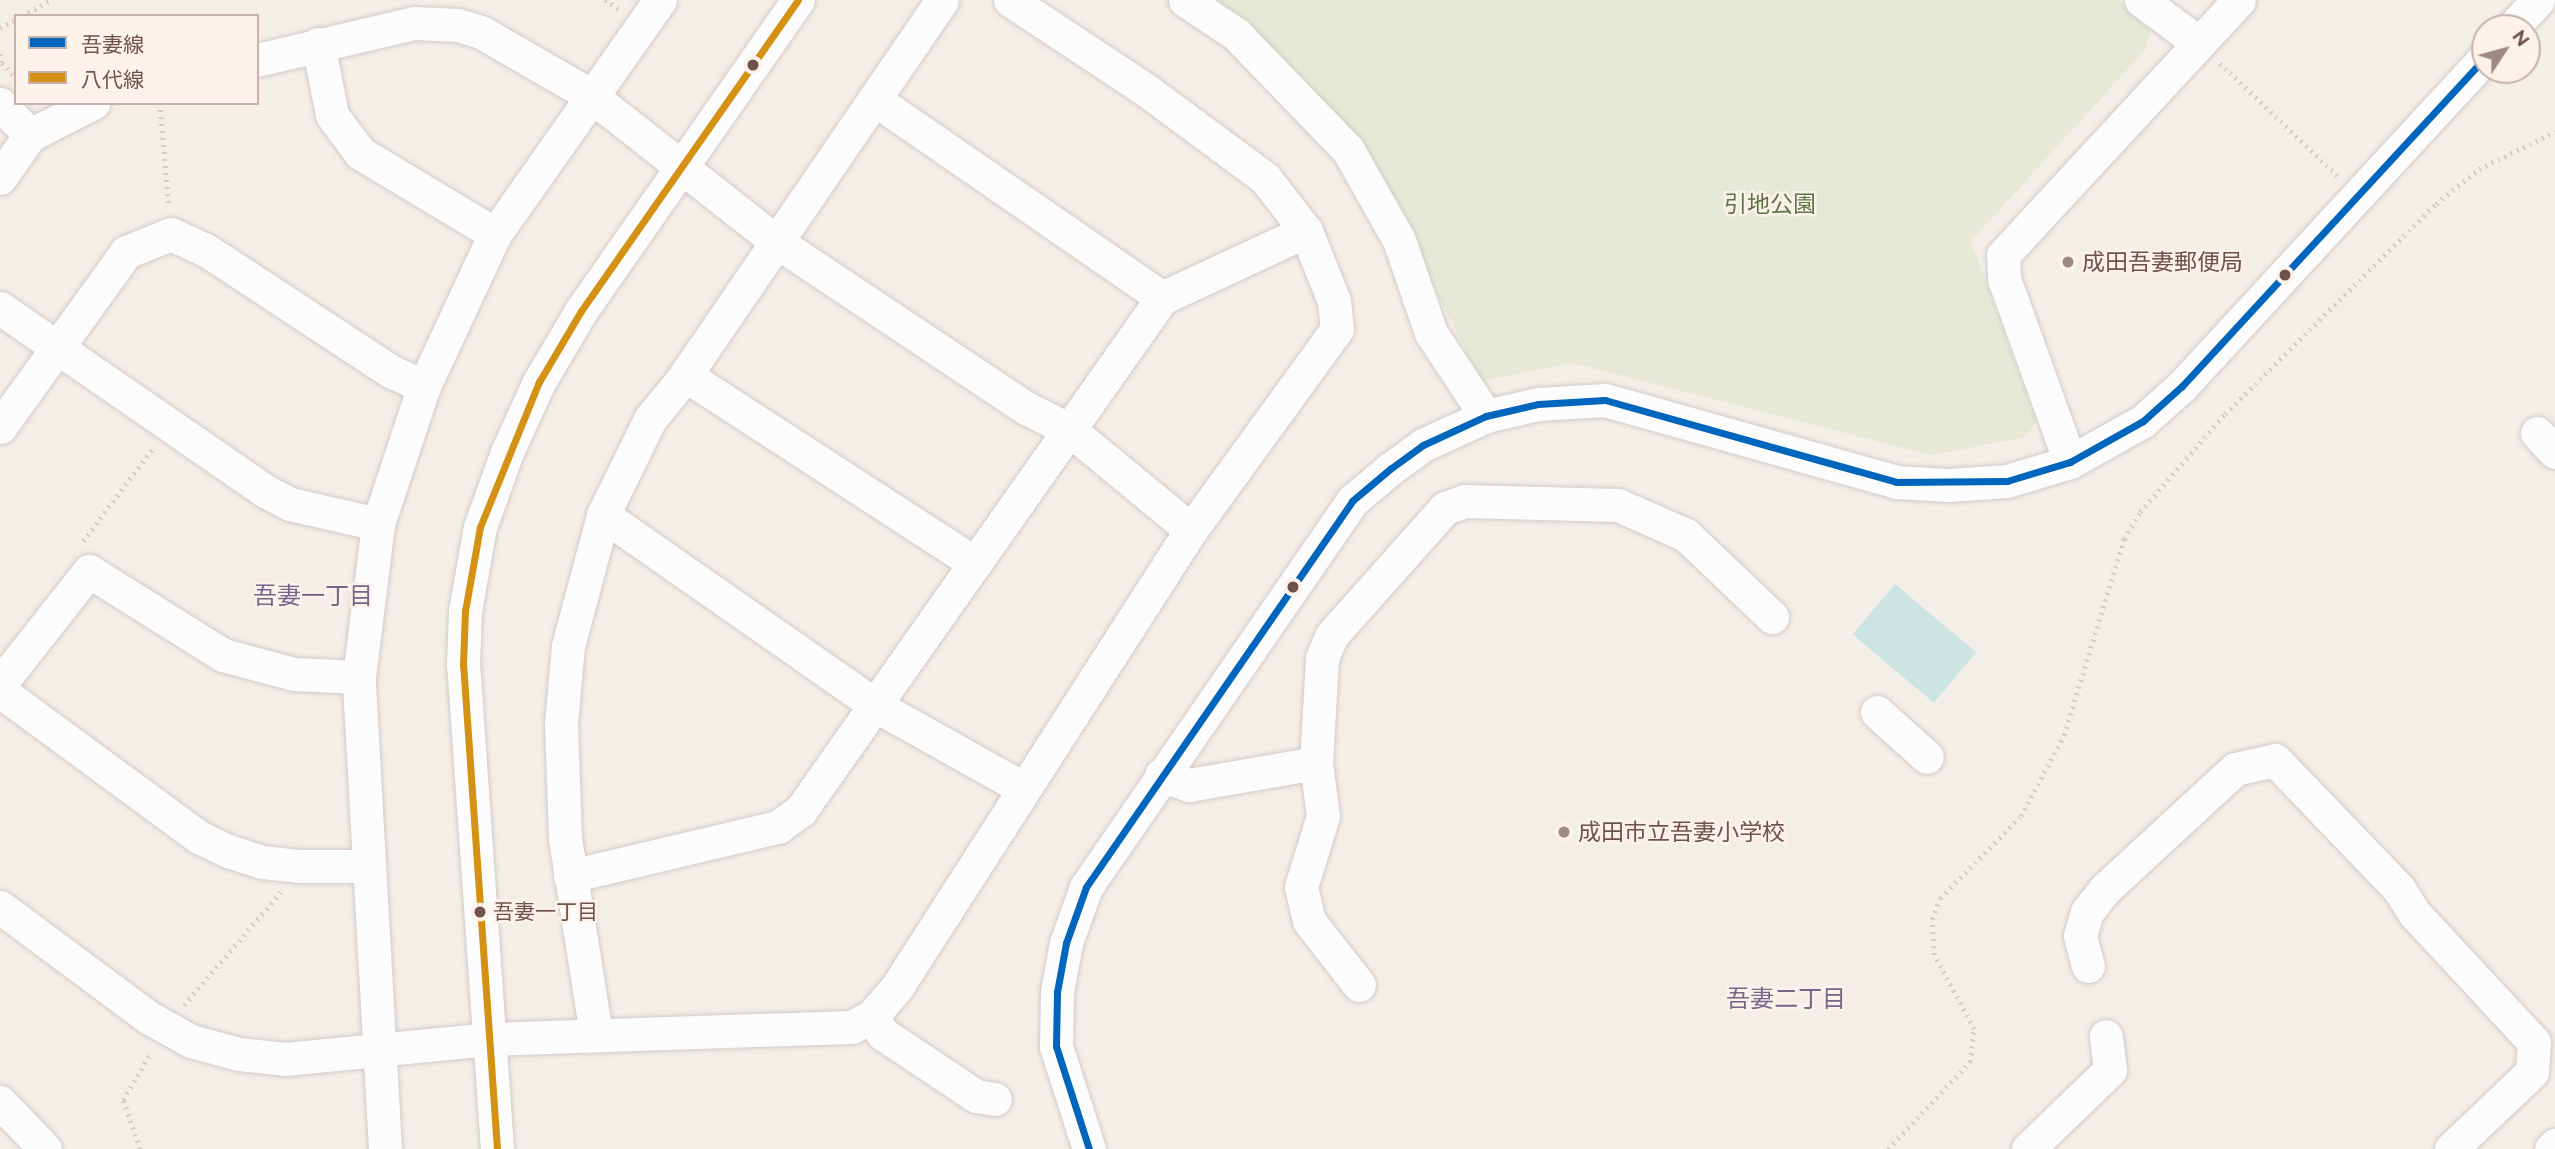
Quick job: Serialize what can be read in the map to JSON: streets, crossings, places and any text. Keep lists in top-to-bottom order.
{
  "districts": ["吾妻一丁目", "吾妻二丁目"],
  "parks": ["引地公園"],
  "places": ["成田吾妻郵便局", "成田市立吾妻小学校", "吾妻一丁目"],
  "lines": ["transit line 八代線", "transit line 吾妻線"],
  "legend": ["吾妻線", "八代線"],
  "north": "top right"
}
